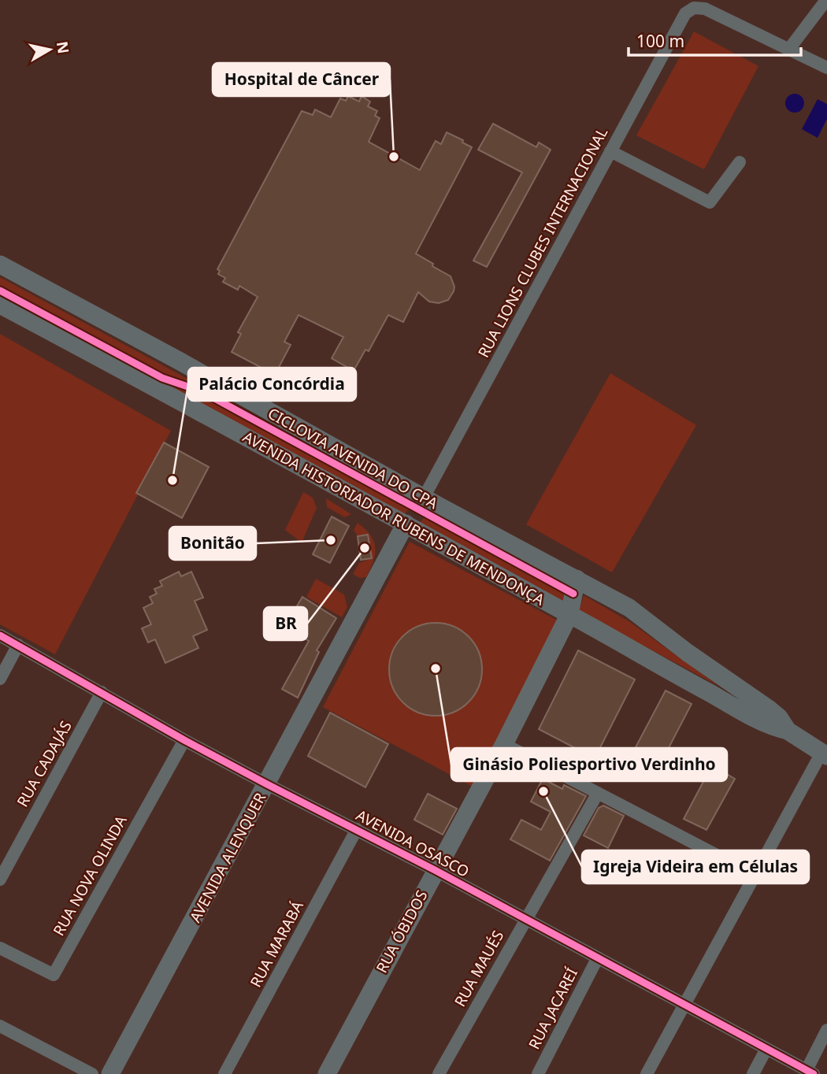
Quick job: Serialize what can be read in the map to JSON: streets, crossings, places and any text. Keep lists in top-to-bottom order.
{
  "streets": {
    "main road": ["AVENIDA HISTORIADOR RUBENS DE MENDONÇA", "AVENIDA ALENQUER", "RUA ÓBIDOS"],
    "street": [
      "RUA LIONS CLUBES INTERNACIONAL",
      "RUA CADAJÁS",
      "AVENIDA OSASCO",
      "RUA NOVA OLINDA",
      "RUA MARABÁ",
      "RUA MAUÉS",
      "RUA JACAREÍ"
    ],
    "cycle path": ["CICLOVIA AVENIDA DO CPA"]
  },
  "crossings": [
    ["RUA LIONS CLUBES INTERNACIONAL", "AVENIDA HISTORIADOR RUBENS DE MENDONÇA"],
    ["AVENIDA HISTORIADOR RUBENS DE MENDONÇA", "AVENIDA ALENQUER"],
    ["AVENIDA HISTORIADOR RUBENS DE MENDONÇA", "RUA ÓBIDOS"],
    ["RUA CADAJÁS", "AVENIDA OSASCO"],
    ["AVENIDA OSASCO", "AVENIDA ALENQUER"],
    ["AVENIDA OSASCO", "RUA NOVA OLINDA"],
    ["AVENIDA OSASCO", "RUA ÓBIDOS"],
    ["AVENIDA OSASCO", "RUA MARABÁ"],
    ["AVENIDA OSASCO", "RUA MAUÉS"],
    ["AVENIDA OSASCO", "RUA JACAREÍ"]
  ],
  "places": [
    "Hospital de Câncer",
    "Palácio Concórdia",
    "Bonitão",
    "BR",
    "Ginásio Poliesportivo Verdinho",
    "Igreja Videira em Células"
  ],
  "scale_bar": "100 m",
  "north": "right"
}
